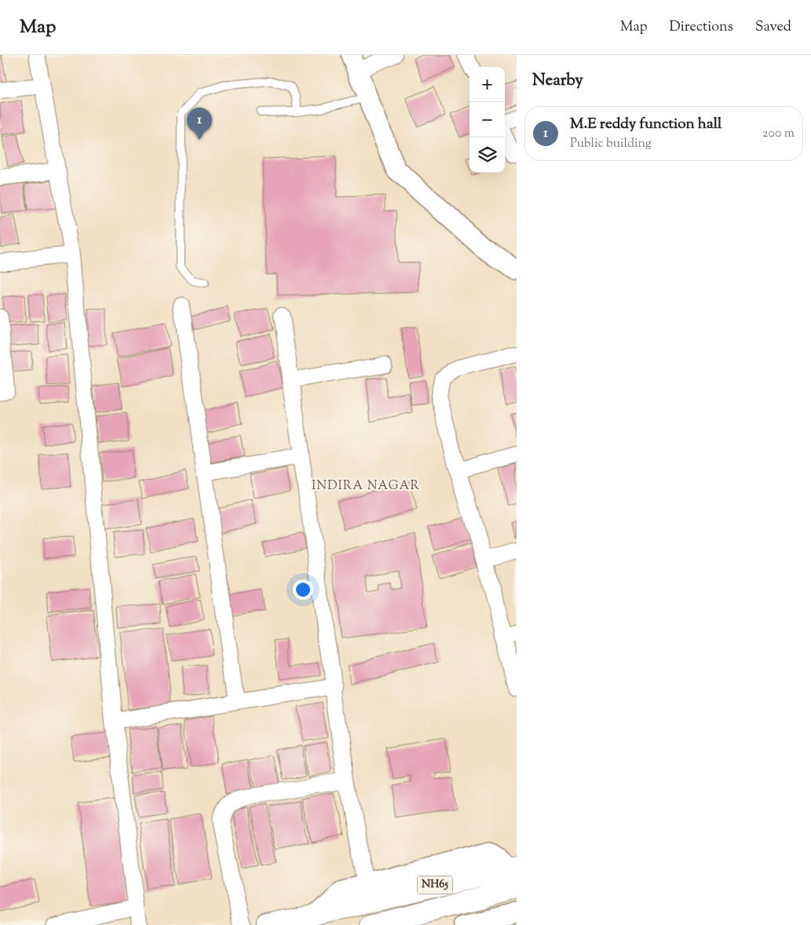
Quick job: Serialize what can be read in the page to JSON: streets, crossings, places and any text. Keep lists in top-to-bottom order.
{
  "streets": {
    "highway": ["NH65"]
  },
  "districts": ["INDIRA NAGAR"],
  "page": {
    "header": "Map",
    "nav": ["Map", "Directions", "Saved"],
    "heading": "Nearby",
    "map_buttons": ["+", "−"],
    "list": [
      {
        "mark": "1",
        "name": "M.E reddy function hall",
        "note": "Public building",
        "value": "200 m"
      }
    ],
    "pins": "1"
  }
}
